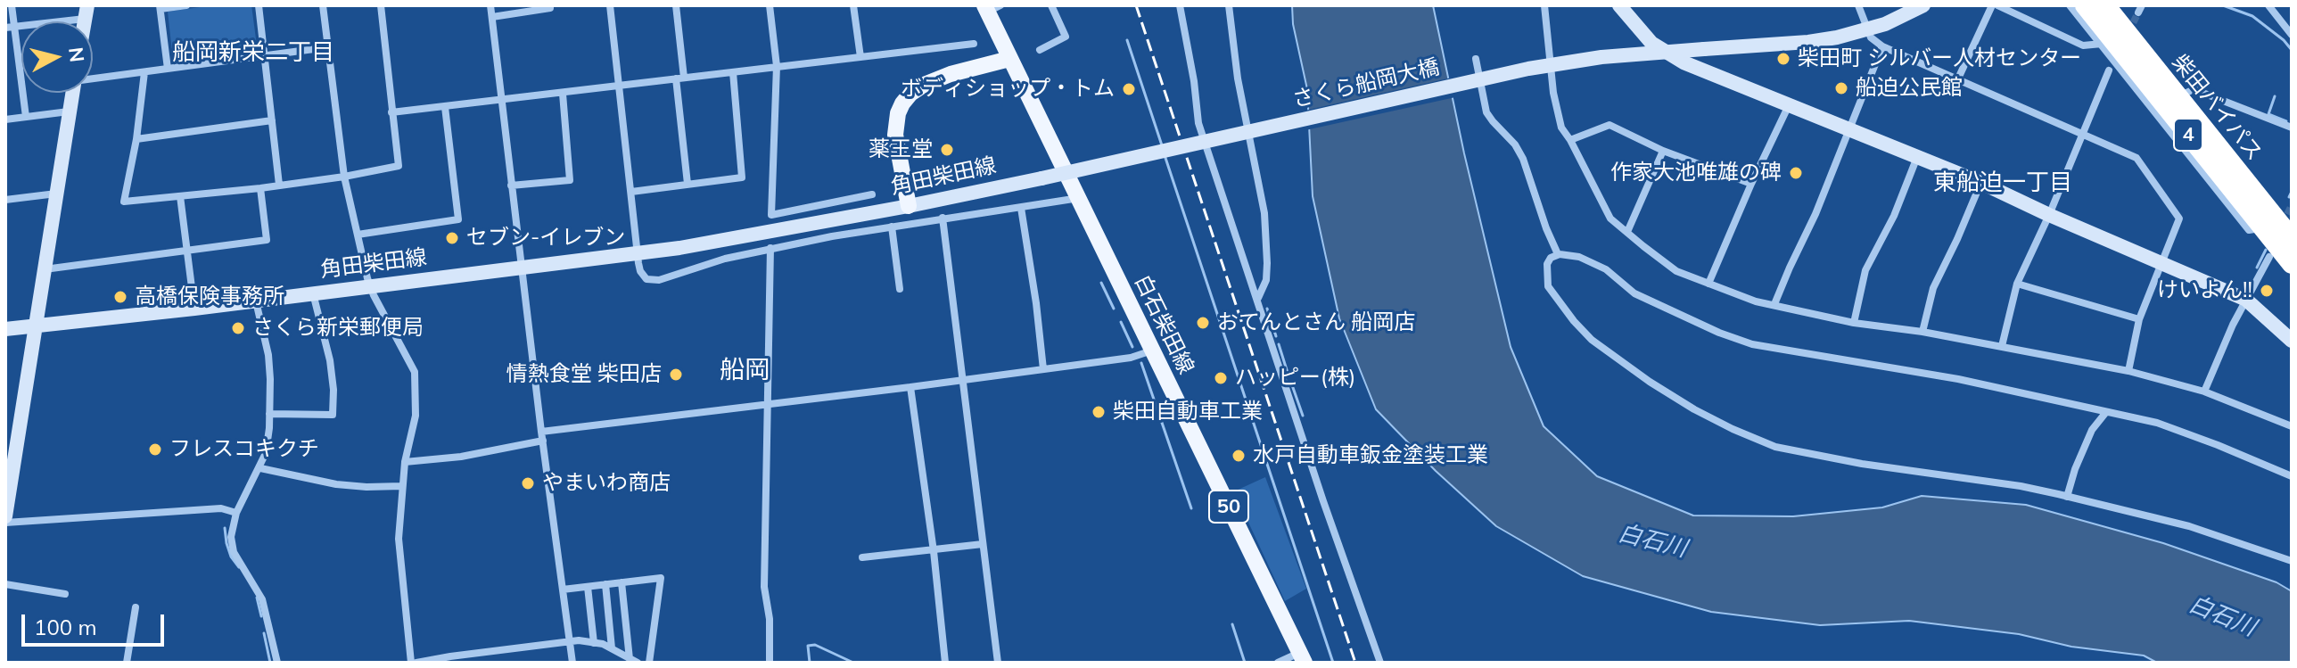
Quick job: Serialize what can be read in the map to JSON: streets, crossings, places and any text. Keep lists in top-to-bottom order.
{
  "streets": {
    "highway": ["柴田バイパス", "4"],
    "main road": [
      "さくら船岡大橋",
      "角田柴田線",
      "白石柴田線",
      "50"
    ]
  },
  "crossings": [
    ["さくら船岡大橋", "角田柴田線"]
  ],
  "districts": ["船岡新栄二丁目", "東船迫一丁目", "船岡"],
  "water": ["白石川"],
  "places": [
    "柴田町 シルバー人材センター",
    "船迫公民館",
    "ボディショップ・トム",
    "薬王堂",
    "作家大池唯雄の碑",
    "セブン-イレブン",
    "けいよん!!",
    "高橋保険事務所",
    "おてんとさん 船岡店",
    "さくら新栄郵便局",
    "情熱食堂 柴田店",
    "ハッピー(株)",
    "柴田自動車工業",
    "フレスコキクチ",
    "水戸自動車鈑金塗装工業",
    "やまいわ商店"
  ],
  "scale_bar": "100 m",
  "north": "right"
}
